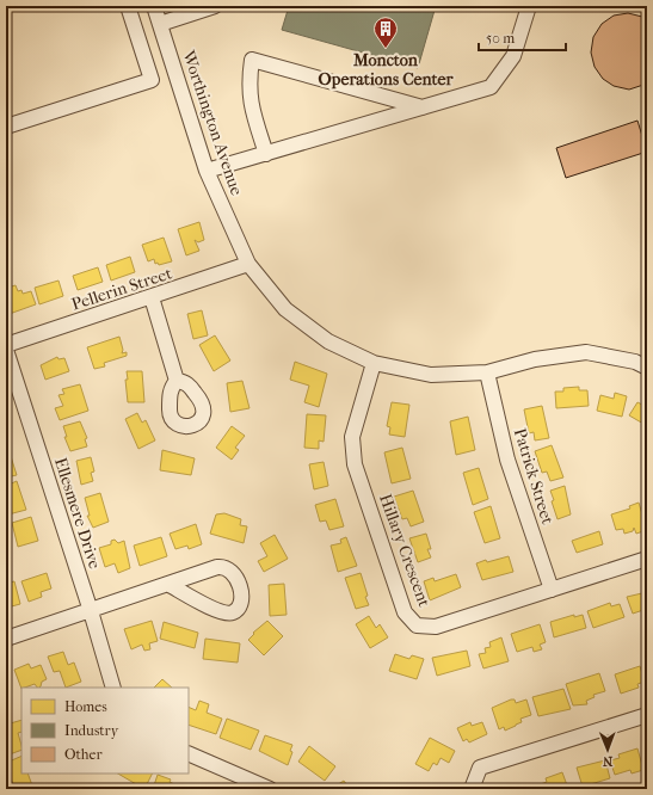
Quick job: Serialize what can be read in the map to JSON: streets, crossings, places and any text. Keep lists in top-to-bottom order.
{
  "streets": {
    "street": [
      "Worthington Avenue",
      "Pellerin Street",
      "Patrick Street",
      "Ellesmere Drive",
      "Hillary Crescent"
    ]
  },
  "crossings": [
    ["Worthington Avenue", "Pellerin Street"],
    ["Worthington Avenue", "Patrick Street"],
    ["Worthington Avenue", "Hillary Crescent"],
    ["Patrick Street", "Hillary Crescent"]
  ],
  "places": {
    "building": ["Moncton Operations Center"]
  },
  "legend": ["Homes", "Industry", "Other"],
  "scale_bar": "50 m",
  "north": "bottom"
}
